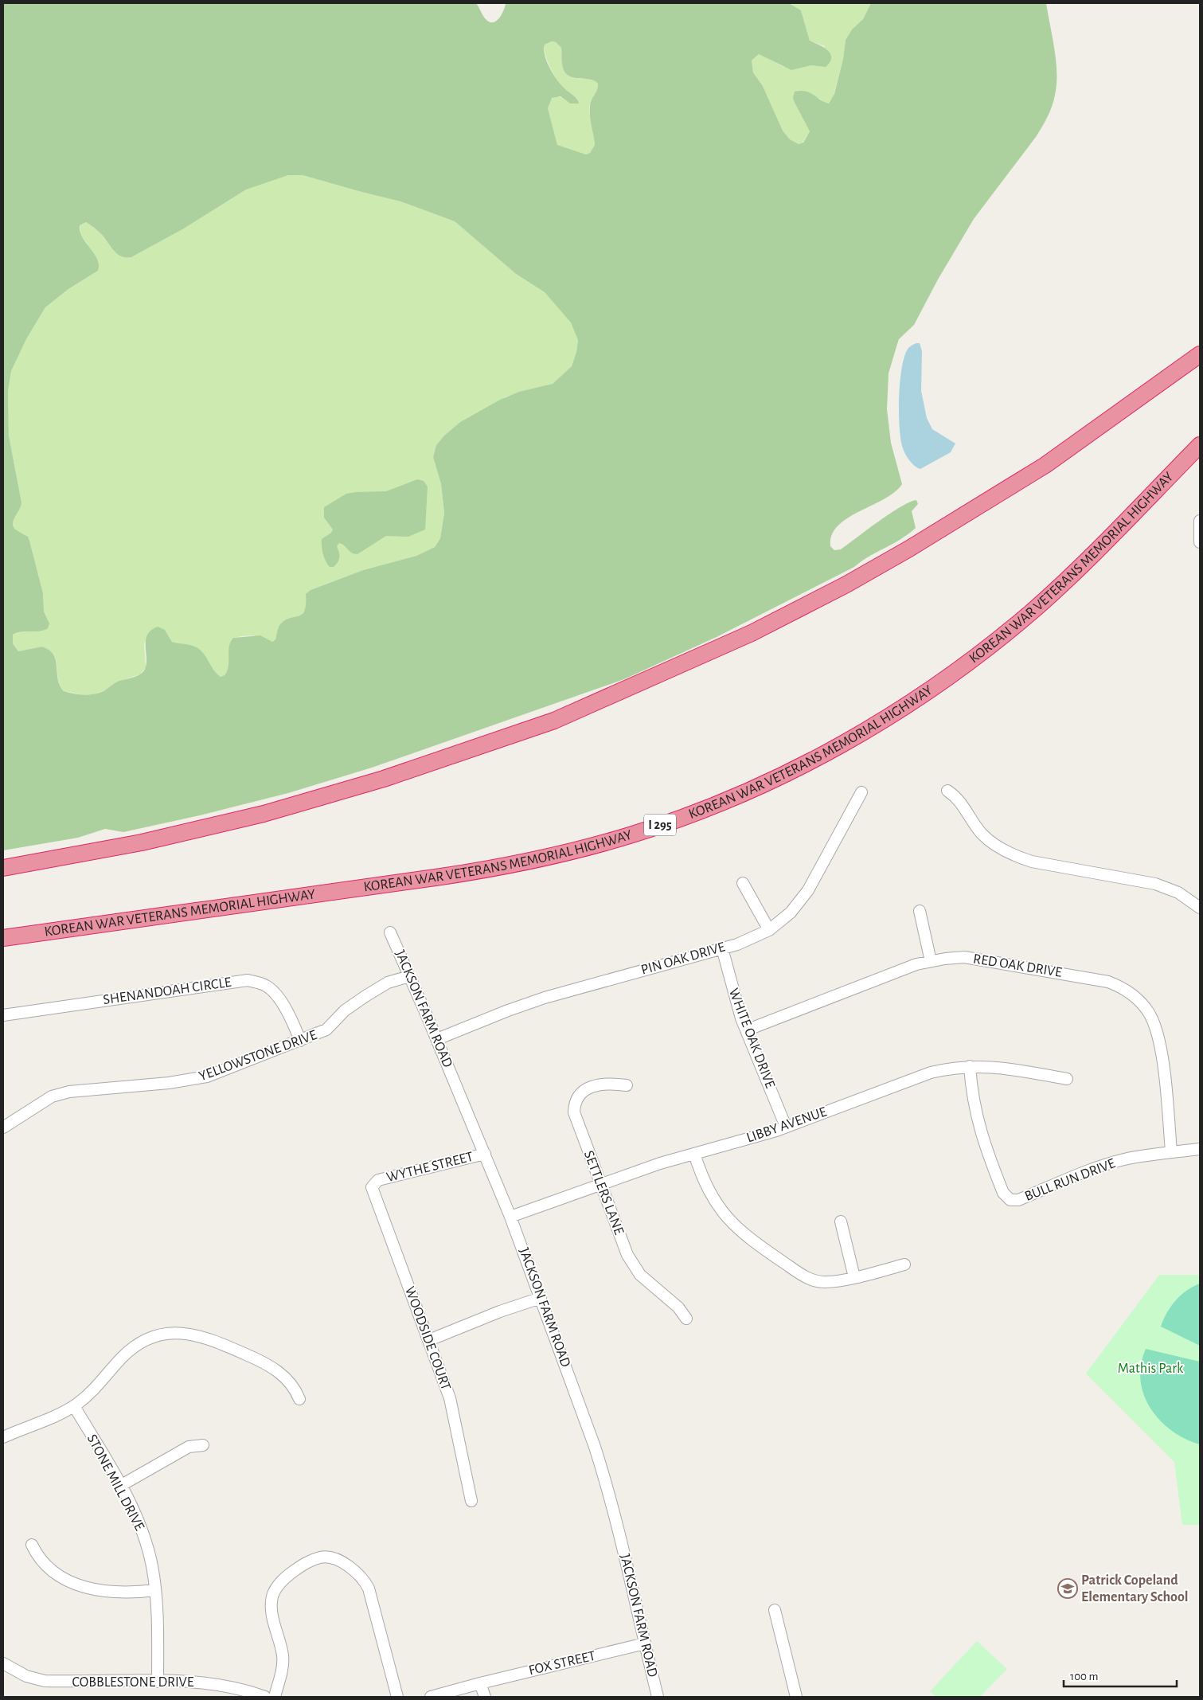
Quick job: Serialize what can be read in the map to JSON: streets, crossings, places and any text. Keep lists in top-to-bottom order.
{
  "streets": {
    "highway": ["KOREAN WAR VETERANS MEMORIAL HIGHWAY", "I 295"],
    "street": [
      "PIN OAK DRIVE",
      "RED OAK DRIVE",
      "SHENANDOAH CIRCLE",
      "JACKSON FARM ROAD",
      "WHITE OAK DRIVE",
      "YELLOWSTONE DRIVE",
      "LIBBY AVENUE",
      "WYTHE STREET",
      "BULL RUN DRIVE",
      "SETTLERS LANE",
      "WOODSIDE COURT",
      "STONE MILL DRIVE",
      "FOX STREET",
      "COBBLESTONE DRIVE"
    ]
  },
  "crossings": [
    ["PIN OAK DRIVE", "JACKSON FARM ROAD"],
    ["PIN OAK DRIVE", "WHITE OAK DRIVE"],
    ["RED OAK DRIVE", "WHITE OAK DRIVE"],
    ["RED OAK DRIVE", "BULL RUN DRIVE"],
    ["SHENANDOAH CIRCLE", "YELLOWSTONE DRIVE"],
    ["JACKSON FARM ROAD", "YELLOWSTONE DRIVE"],
    ["JACKSON FARM ROAD", "LIBBY AVENUE"],
    ["JACKSON FARM ROAD", "WYTHE STREET"],
    ["JACKSON FARM ROAD", "FOX STREET"],
    ["WHITE OAK DRIVE", "LIBBY AVENUE"],
    ["LIBBY AVENUE", "BULL RUN DRIVE"],
    ["LIBBY AVENUE", "SETTLERS LANE"],
    ["WYTHE STREET", "WOODSIDE COURT"],
    ["STONE MILL DRIVE", "COBBLESTONE DRIVE"]
  ],
  "parks": ["Mathis Park"],
  "places": {
    "school or university": ["Patrick Copeland Elementary School"]
  },
  "scale_bar": "100 m"
}
